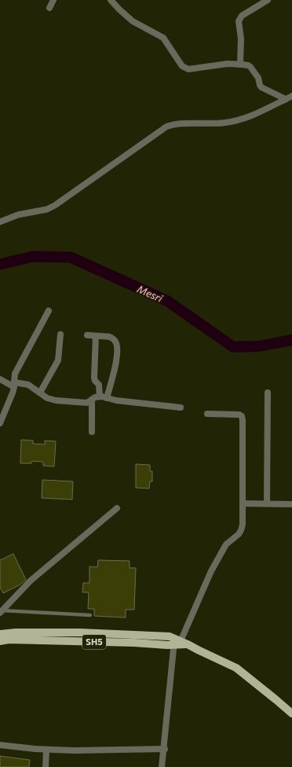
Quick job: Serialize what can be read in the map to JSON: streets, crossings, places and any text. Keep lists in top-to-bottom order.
{
  "streets": {
    "main road": ["SH5"]
  },
  "water": ["Mesri"]
}
